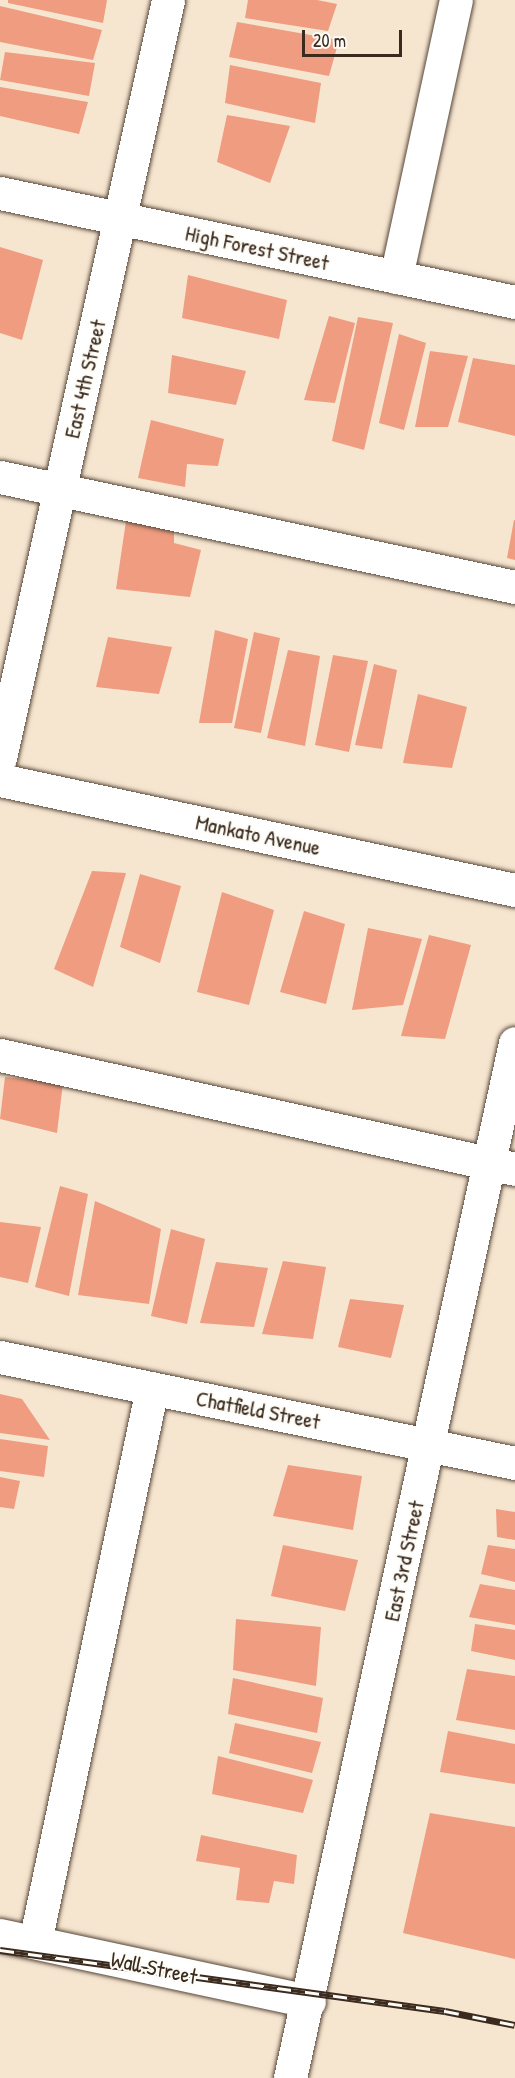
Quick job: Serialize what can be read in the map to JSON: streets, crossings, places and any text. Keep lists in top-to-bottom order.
{
  "streets": {
    "street": [
      "High Forest Street",
      "East 4th Street",
      "Mankato Avenue",
      "Chatfield Street",
      "East 3rd Street",
      "Wall Street"
    ]
  },
  "crossings": [
    ["High Forest Street", "East 4th Street"],
    ["Chatfield Street", "East 3rd Street"],
    ["East 3rd Street", "Wall Street"]
  ],
  "scale_bar": "20 m"
}
